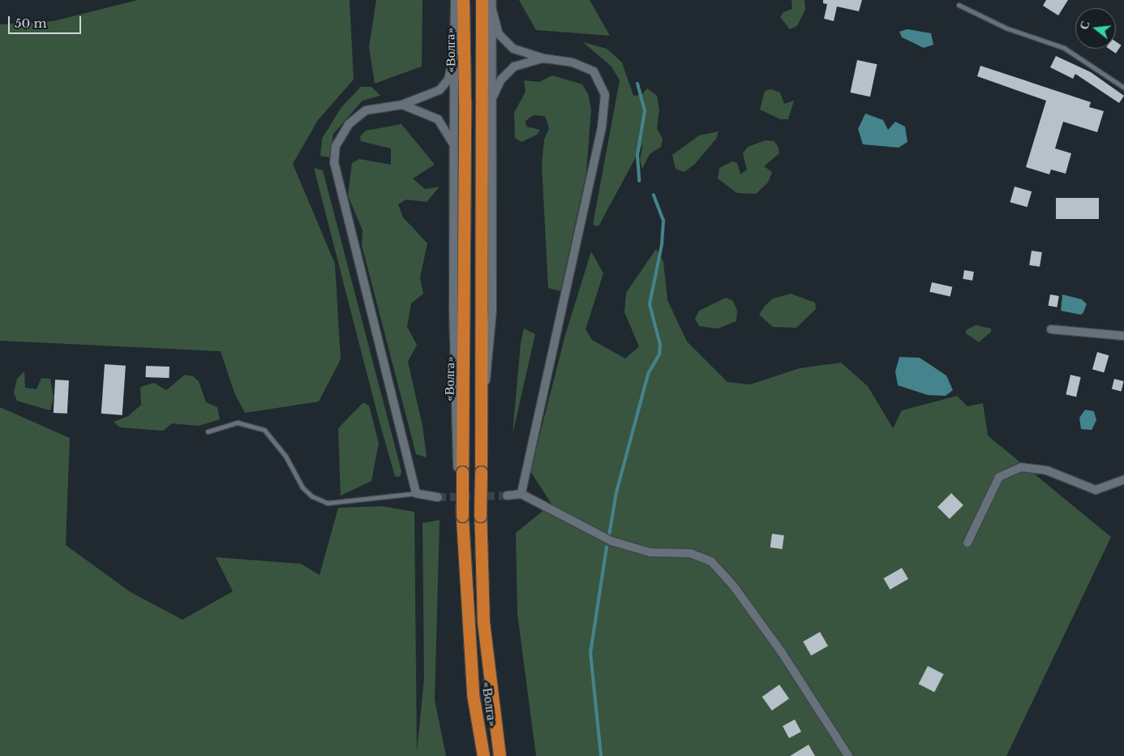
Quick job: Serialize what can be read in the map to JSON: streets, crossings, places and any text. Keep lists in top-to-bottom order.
{
  "streets": {
    "highway": ["«Волга»"]
  },
  "scale_bar": "50 m",
  "north": "left"
}
